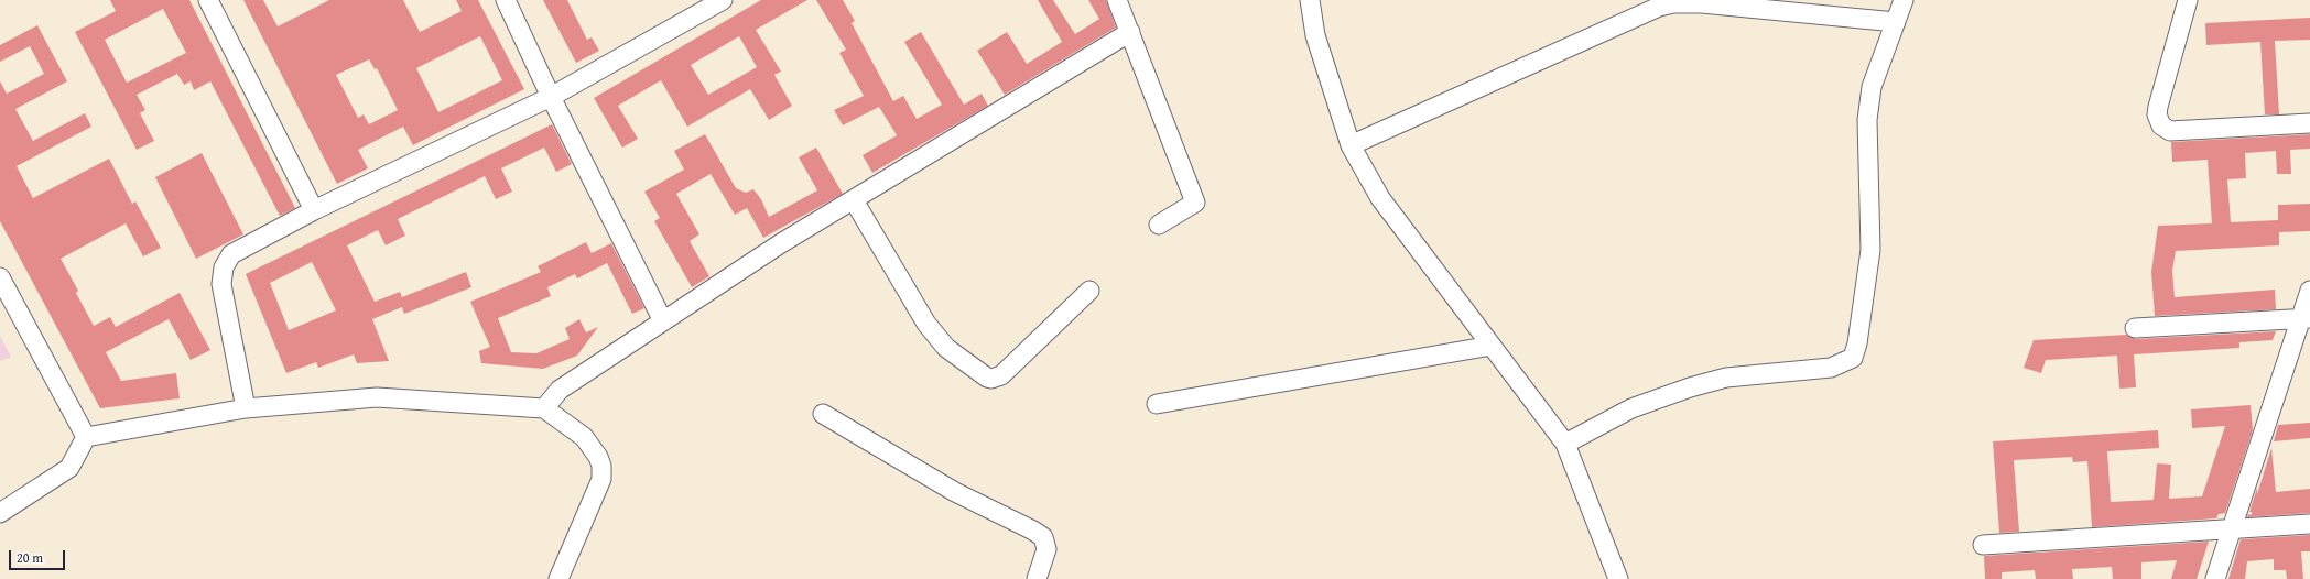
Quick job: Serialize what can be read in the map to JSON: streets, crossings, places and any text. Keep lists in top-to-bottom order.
{
  "scale_bar": "20 m"
}
